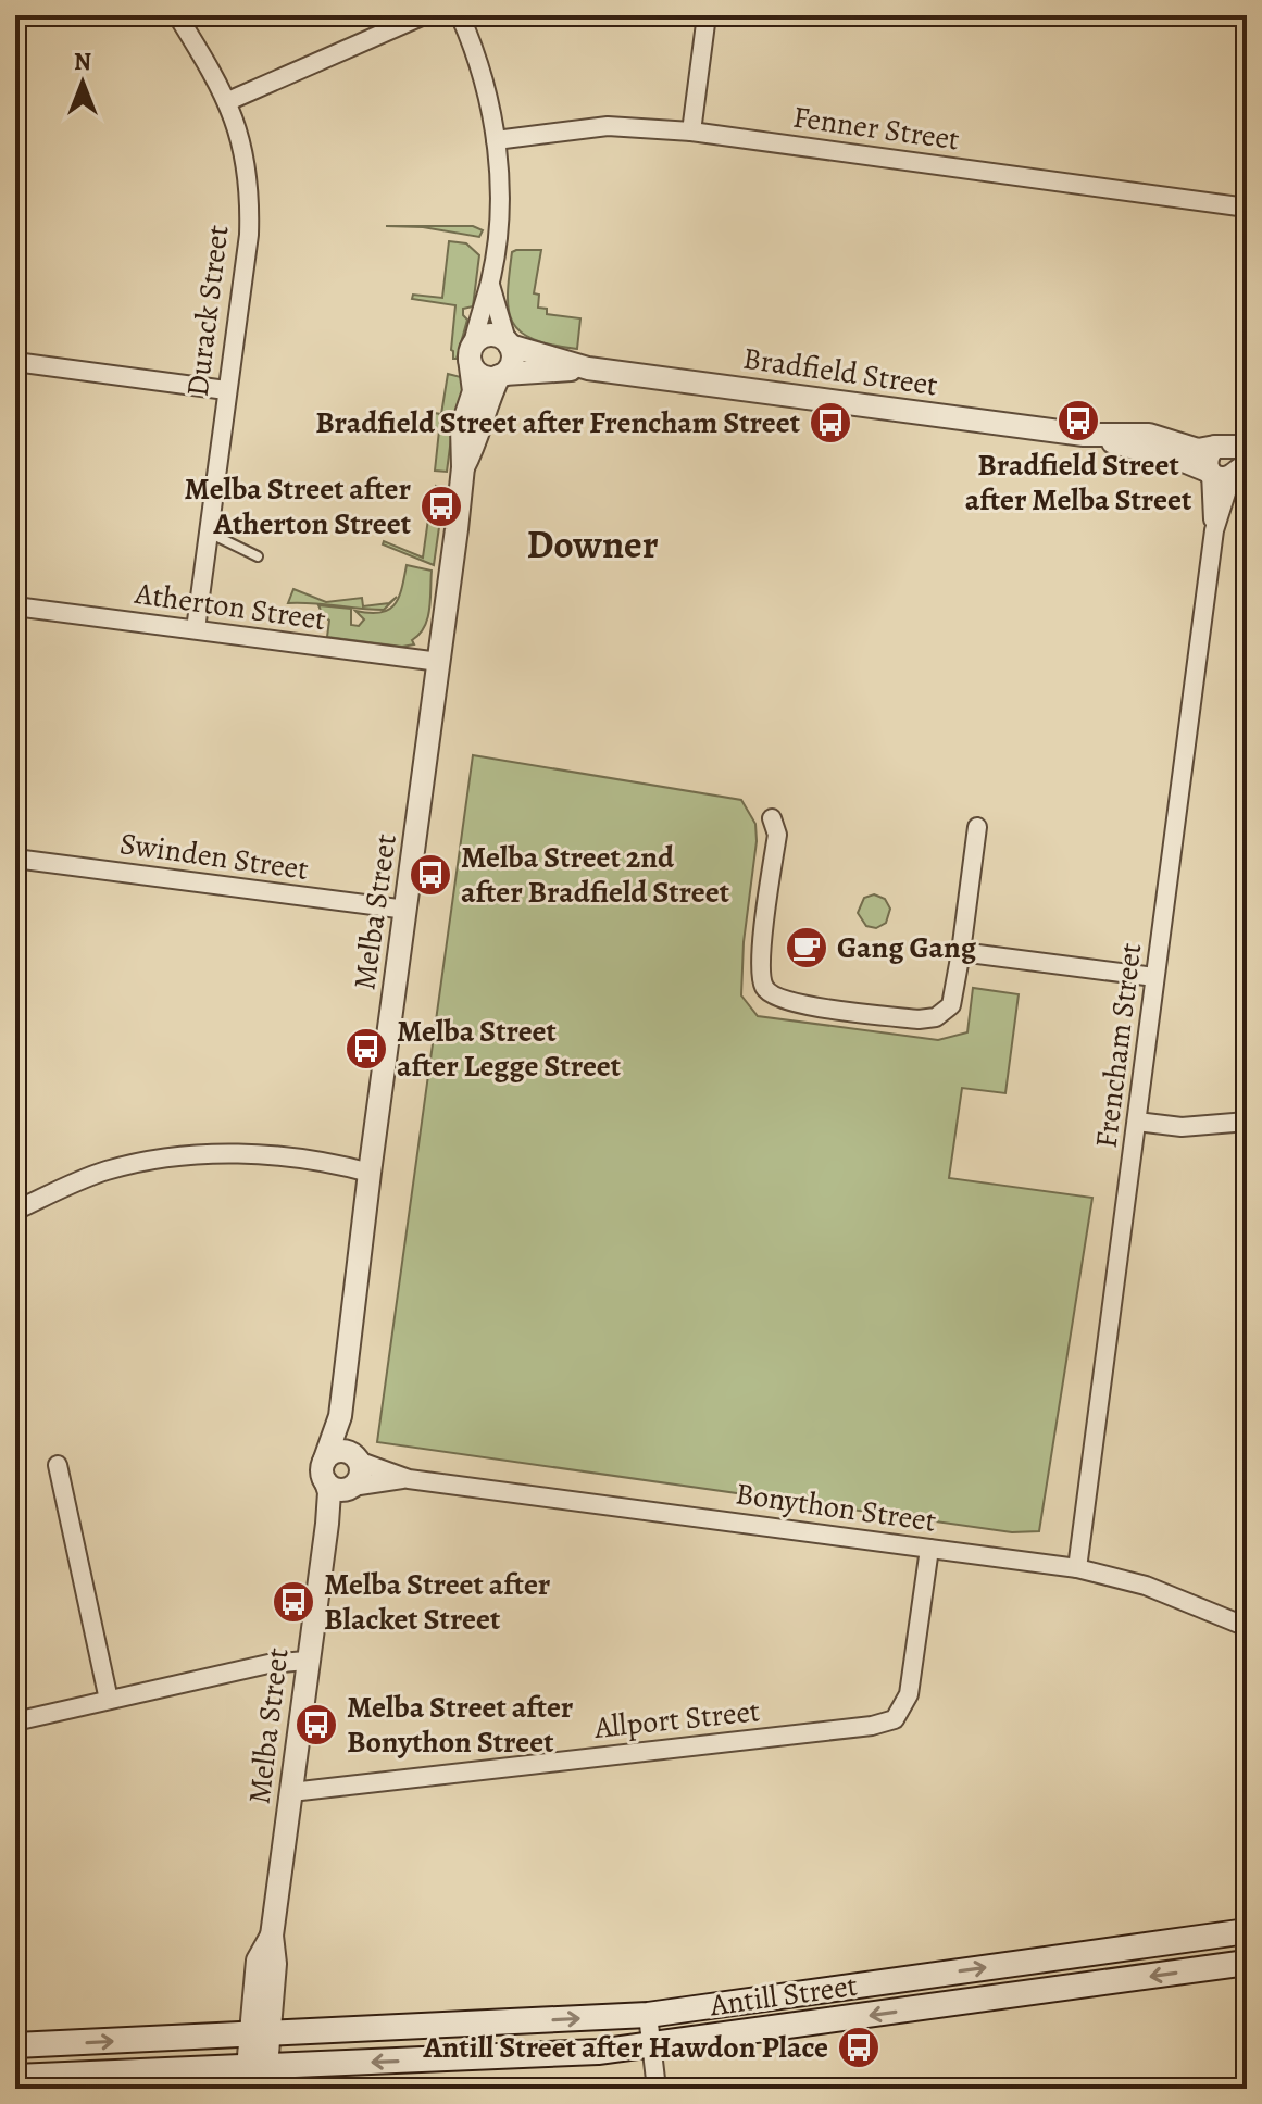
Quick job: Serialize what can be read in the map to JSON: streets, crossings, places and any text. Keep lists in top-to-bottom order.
{
  "streets": {
    "main road": ["Antill Street"],
    "street": [
      "Fenner Street",
      "Durack Street",
      "Bradfield Street",
      "Atherton Street",
      "Swinden Street",
      "Melba Street",
      "Frencham Street",
      "Bonython Street",
      "Allport Street"
    ]
  },
  "crossings": [
    ["Fenner Street", "Melba Street"],
    ["Durack Street", "Atherton Street"],
    ["Bradfield Street", "Melba Street"],
    ["Bradfield Street", "Frencham Street"],
    ["Atherton Street", "Melba Street"],
    ["Swinden Street", "Melba Street"],
    ["Melba Street", "Bonython Street"],
    ["Melba Street", "Allport Street"],
    ["Melba Street", "Antill Street"],
    ["Frencham Street", "Bonython Street"],
    ["Bonython Street", "Allport Street"]
  ],
  "districts": ["Downer"],
  "places": {
    "bus stop": [
      "Bradfield Street after Melba Street",
      "Bradfield Street after Frencham Street",
      "Melba Street after Atherton Street",
      "Melba Street 2nd after Bradfield Street",
      "Melba Street after Legge Street",
      "Melba Street after Blacket Street",
      "Melba Street after Bonython Street",
      "Antill Street after Hawdon Place"
    ],
    "cafe": ["Gang Gang"]
  },
  "north": "top"
}
